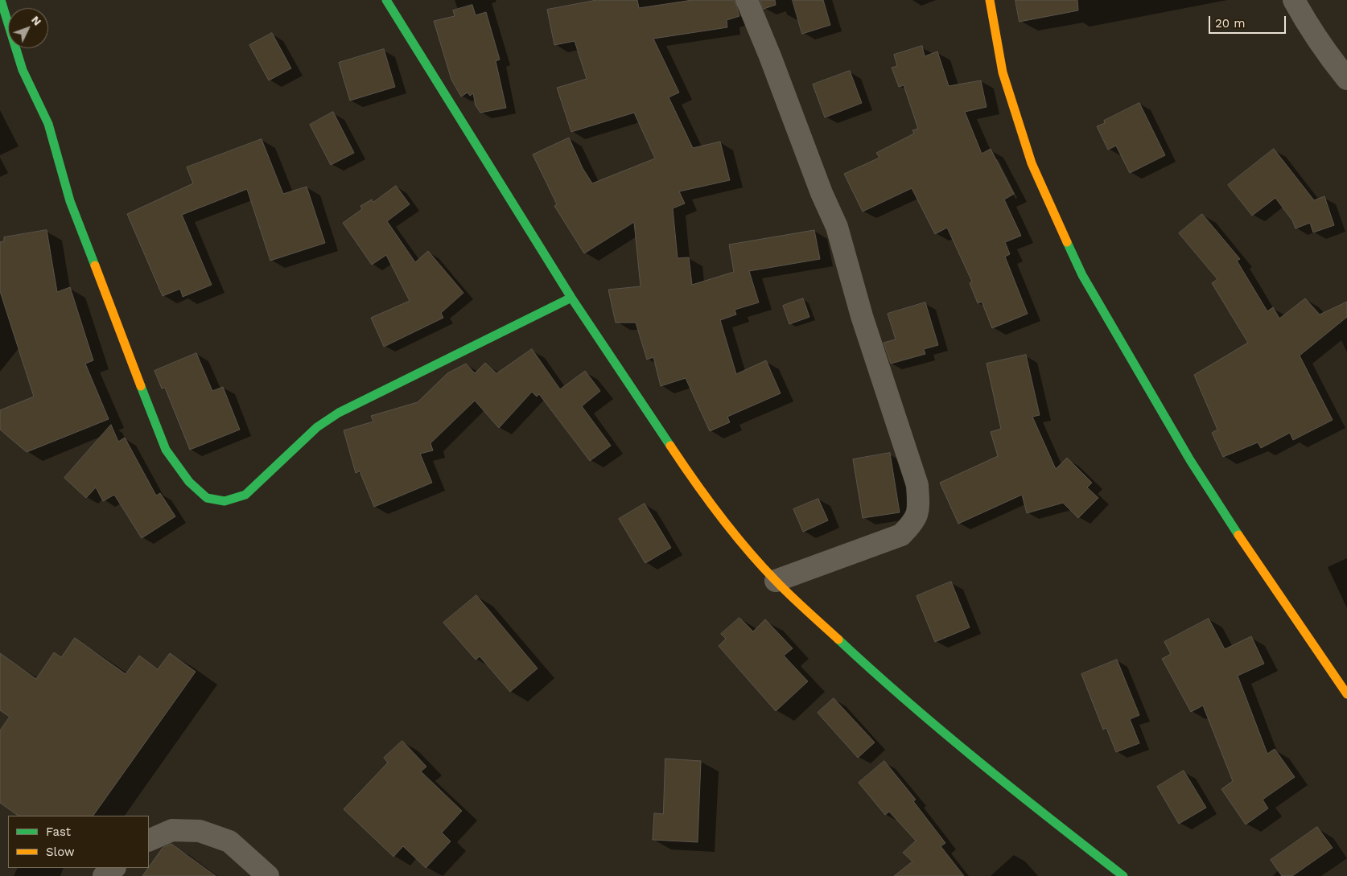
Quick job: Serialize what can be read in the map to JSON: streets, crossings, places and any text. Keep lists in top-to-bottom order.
{
  "legend": ["Fast", "Slow"],
  "scale_bar": "20 m",
  "north": "top right"
}
